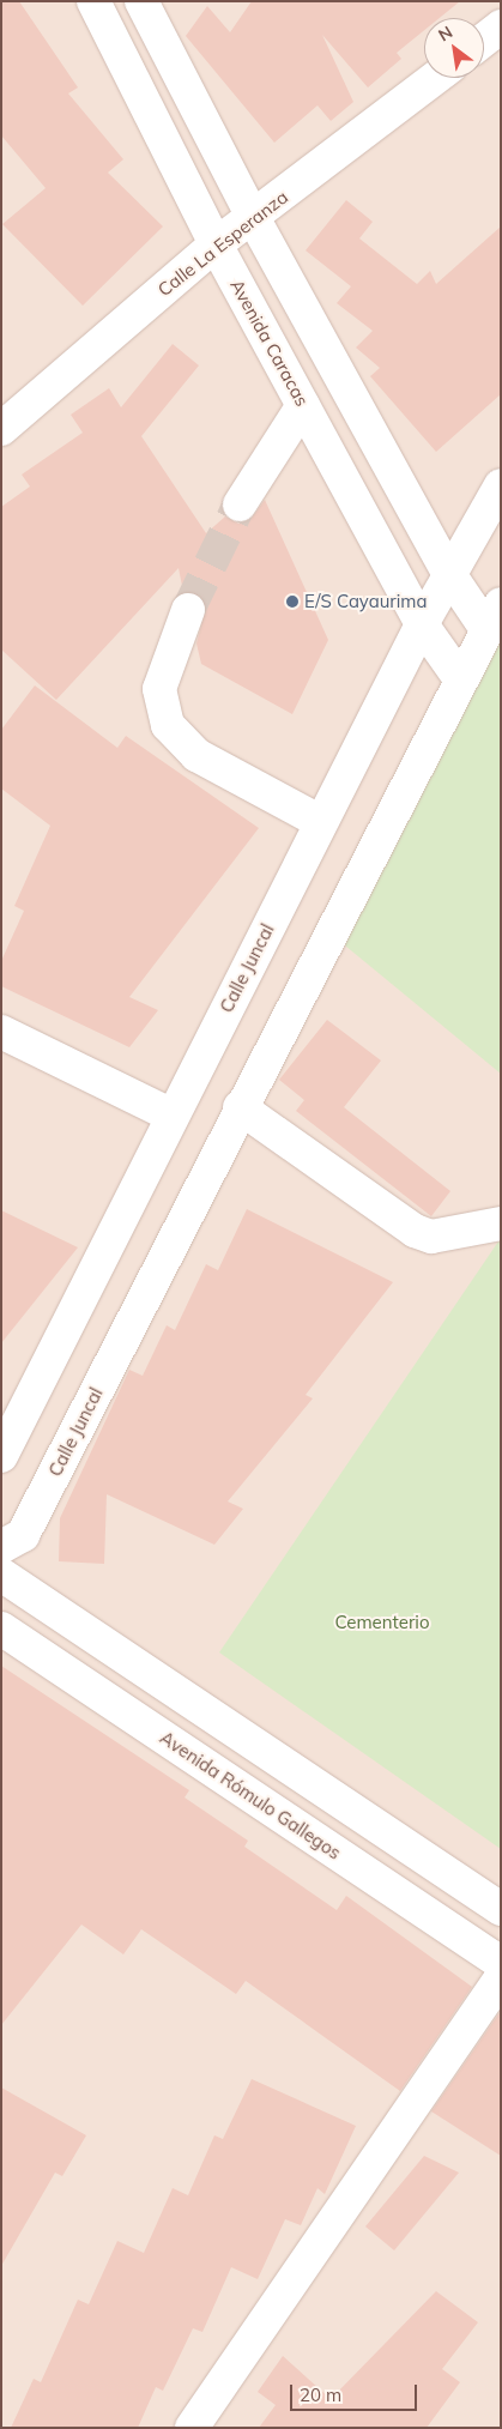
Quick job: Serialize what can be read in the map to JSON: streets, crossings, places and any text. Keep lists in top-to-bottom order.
{
  "streets": {
    "street": [
      "Calle La Esperanza",
      "Avenida Caracas",
      "Calle Juncal",
      "Avenida Rómulo Gallegos"
    ]
  },
  "crossings": [
    ["Calle La Esperanza", "Avenida Caracas"],
    ["Avenida Caracas", "Calle Juncal"]
  ],
  "parks": ["Cementerio"],
  "places": ["E/S Cayaurima"],
  "scale_bar": "20 m",
  "north": "top left"
}
